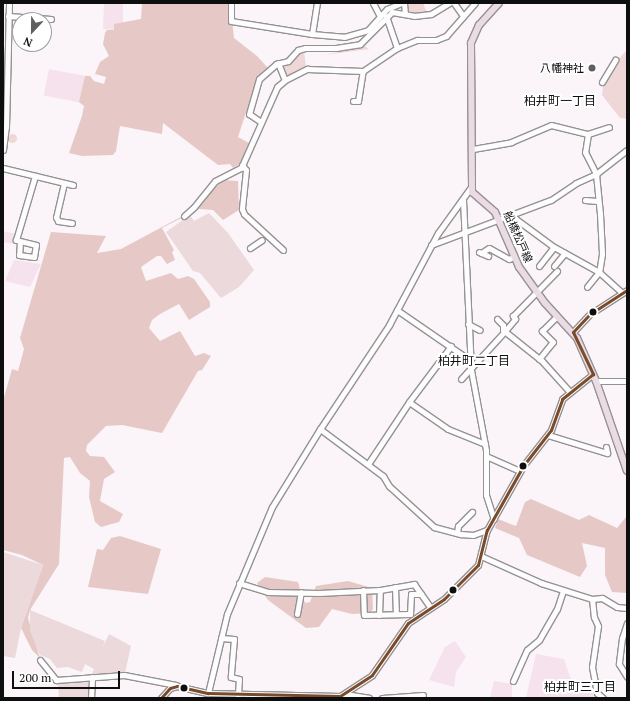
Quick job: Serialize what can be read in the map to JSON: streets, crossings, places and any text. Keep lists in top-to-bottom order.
{
  "streets": {
    "main road": ["船橋松戸線"]
  },
  "districts": ["柏井町一丁目", "柏井町二丁目", "柏井町三丁目"],
  "places": ["八幡神社"],
  "scale_bar": "200 m",
  "north": "bottom"
}
